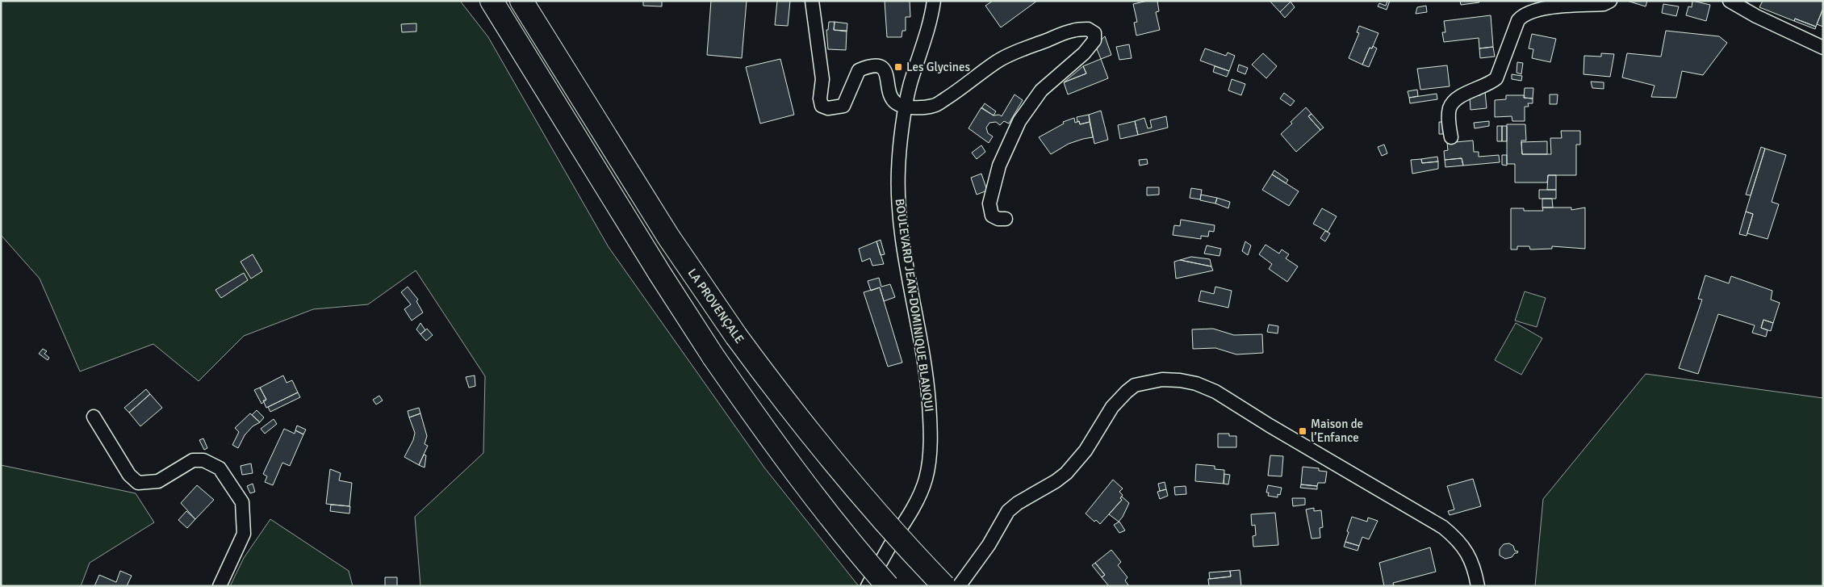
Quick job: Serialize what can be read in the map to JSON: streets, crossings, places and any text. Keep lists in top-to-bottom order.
{
  "streets": {
    "highway": ["LA PROVENÇALE"],
    "street": ["BOULEVARD JEAN-DOMINIQUE BLANQUI"]
  },
  "places": {
    "transit": ["Les Glycines", "Maison de l’Enfance"]
  }
}
